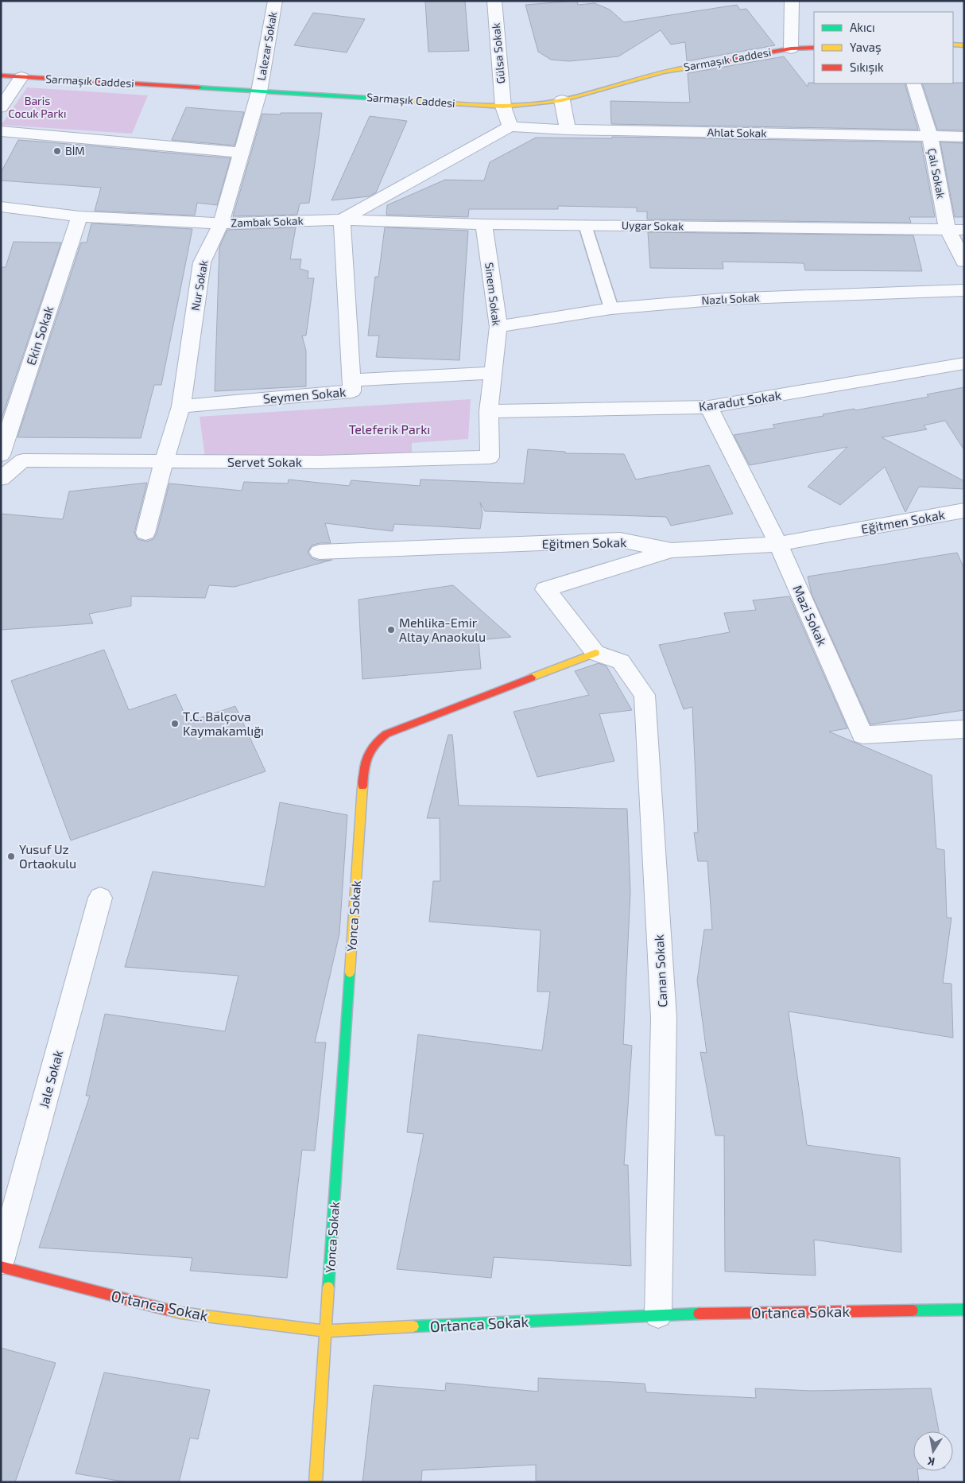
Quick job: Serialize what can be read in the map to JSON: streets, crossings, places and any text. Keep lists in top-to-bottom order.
{
  "streets": {
    "street": [
      "Lalezar Sokak",
      "Gülsa Sokak",
      "Sarmaşık Caddesi",
      "Ahlat Sokak",
      "Çalı Sokak",
      "Zambak Sokak",
      "Uygar Sokak",
      "Nur Sokak",
      "Sinem Sokak",
      "Nazlı Sokak",
      "Ekin Sokak",
      "Seymen Sokak",
      "Karadut Sokak",
      "Servet Sokak",
      "Eğitmen Sokak",
      "Mazi Sokak",
      "Yonca Sokak",
      "Canan Sokak",
      "Jale Sokak",
      "Ortanca Sokak"
    ]
  },
  "crossings": [
    ["Lalezar Sokak", "Sarmaşık Caddesi"],
    ["Lalezar Sokak", "Nur Sokak"],
    ["Gülsa Sokak", "Sarmaşık Caddesi"],
    ["Gülsa Sokak", "Ahlat Sokak"],
    ["Gülsa Sokak", "Zambak Sokak"],
    ["Sarmaşık Caddesi", "Nur Sokak"],
    ["Ahlat Sokak", "Çalı Sokak"],
    ["Ahlat Sokak", "Zambak Sokak"],
    ["Çalı Sokak", "Uygar Sokak"],
    ["Zambak Sokak", "Uygar Sokak"],
    ["Zambak Sokak", "Nur Sokak"],
    ["Zambak Sokak", "Ekin Sokak"],
    ["Zambak Sokak", "Seymen Sokak"],
    ["Uygar Sokak", "Sinem Sokak"],
    ["Uygar Sokak", "Seymen Sokak"],
    ["Nur Sokak", "Seymen Sokak"],
    ["Nur Sokak", "Servet Sokak"],
    ["Sinem Sokak", "Nazlı Sokak"],
    ["Sinem Sokak", "Karadut Sokak"],
    ["Sinem Sokak", "Servet Sokak"],
    ["Karadut Sokak", "Servet Sokak"],
    ["Karadut Sokak", "Mazi Sokak"],
    ["Eğitmen Sokak", "Mazi Sokak"],
    ["Yonca Sokak", "Canan Sokak"],
    ["Yonca Sokak", "Ortanca Sokak"],
    ["Canan Sokak", "Ortanca Sokak"]
  ],
  "parks": ["Baris Cocuk Parkı", "Teleferik Parkı"],
  "places": [
    "BİM",
    "Mehlika-Emir Altay Anaokulu",
    "T.C. Balçova Kaymakamlığı",
    "Yusuf Uz Ortaokulu"
  ],
  "legend": ["Akıcı", "Yavaş", "Sıkışık"],
  "north": "bottom"
}
